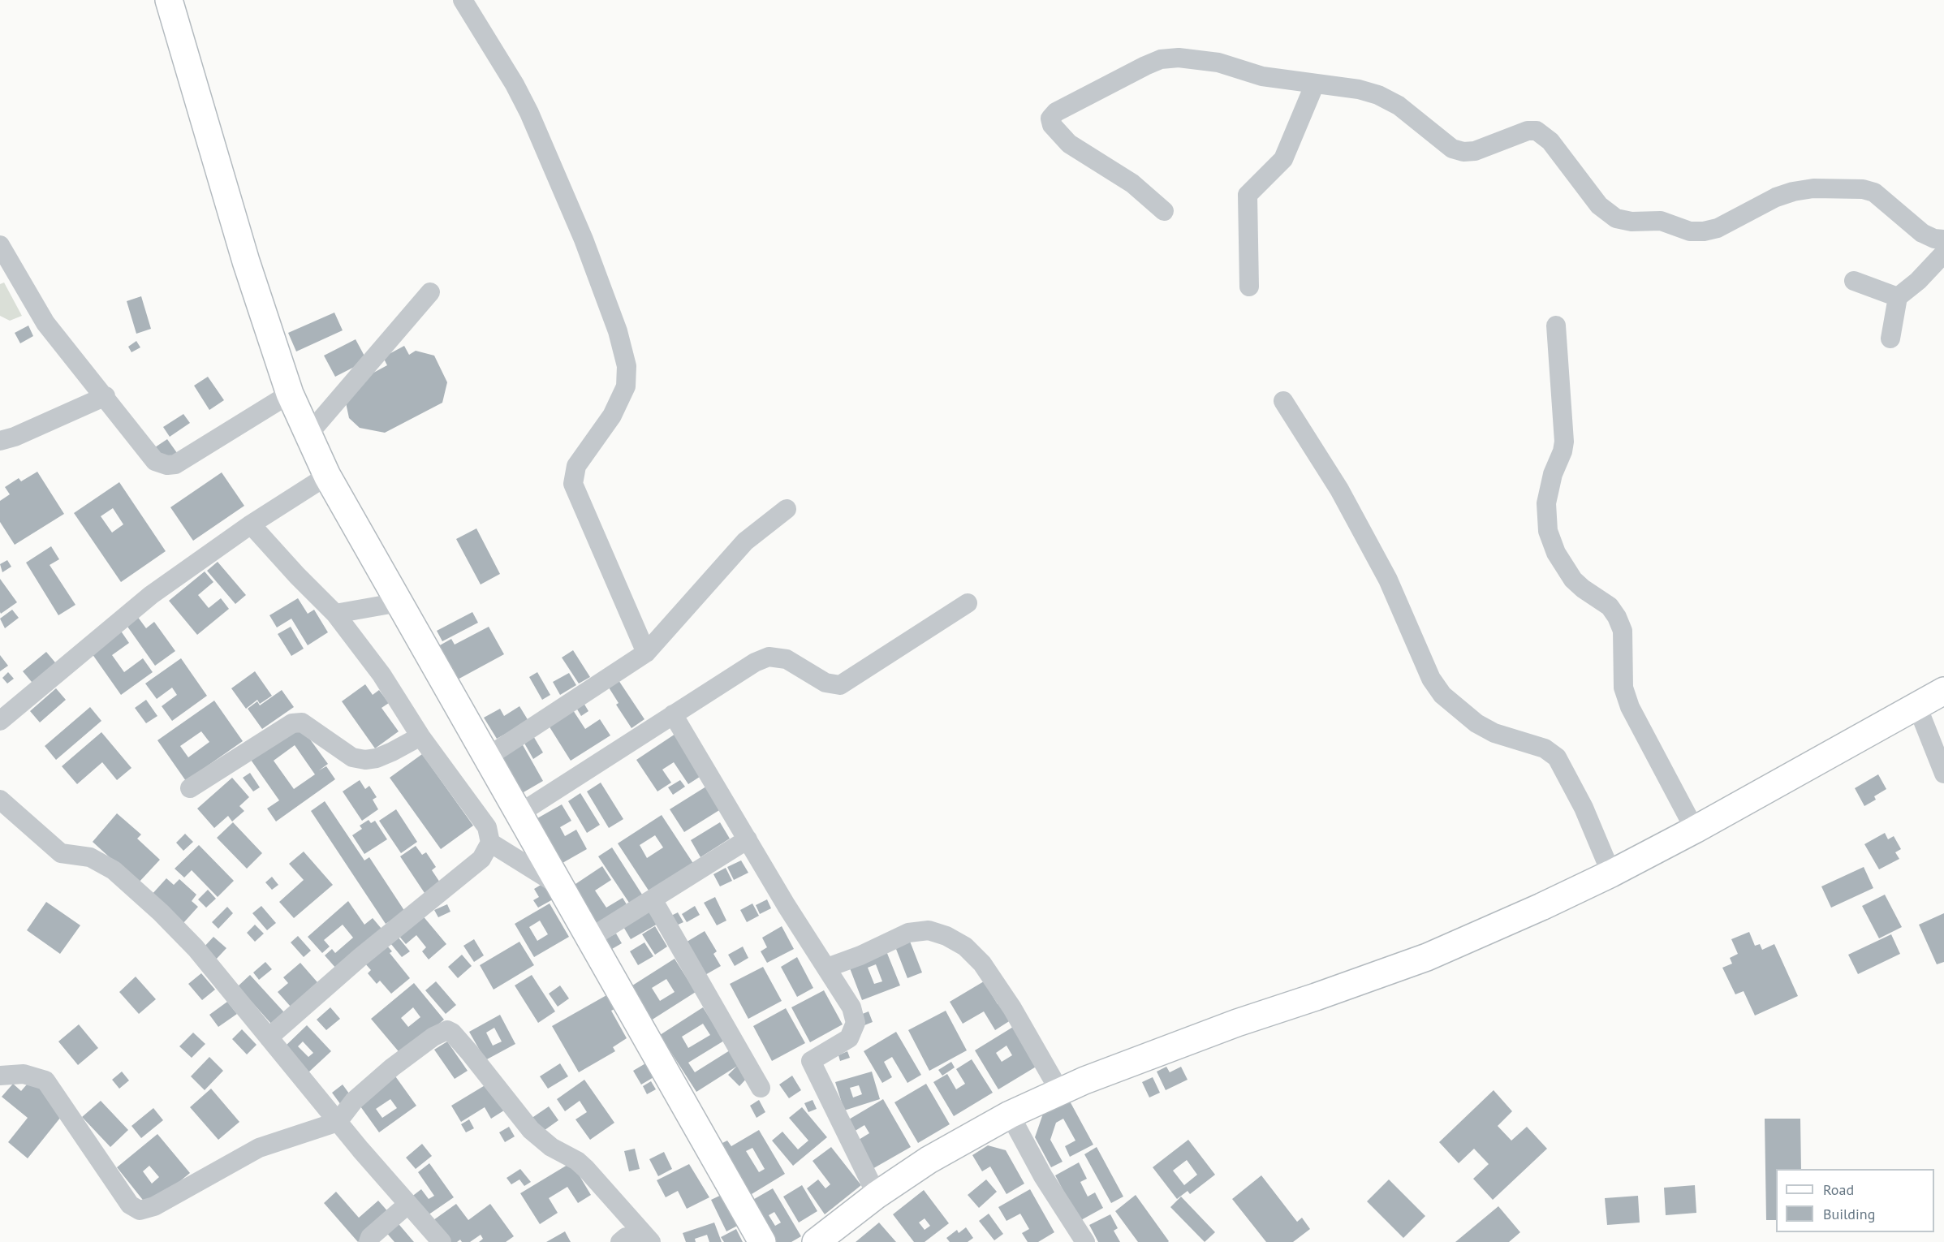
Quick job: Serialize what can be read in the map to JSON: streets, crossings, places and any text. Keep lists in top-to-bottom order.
{
  "legend": ["Road", "Building"]
}
